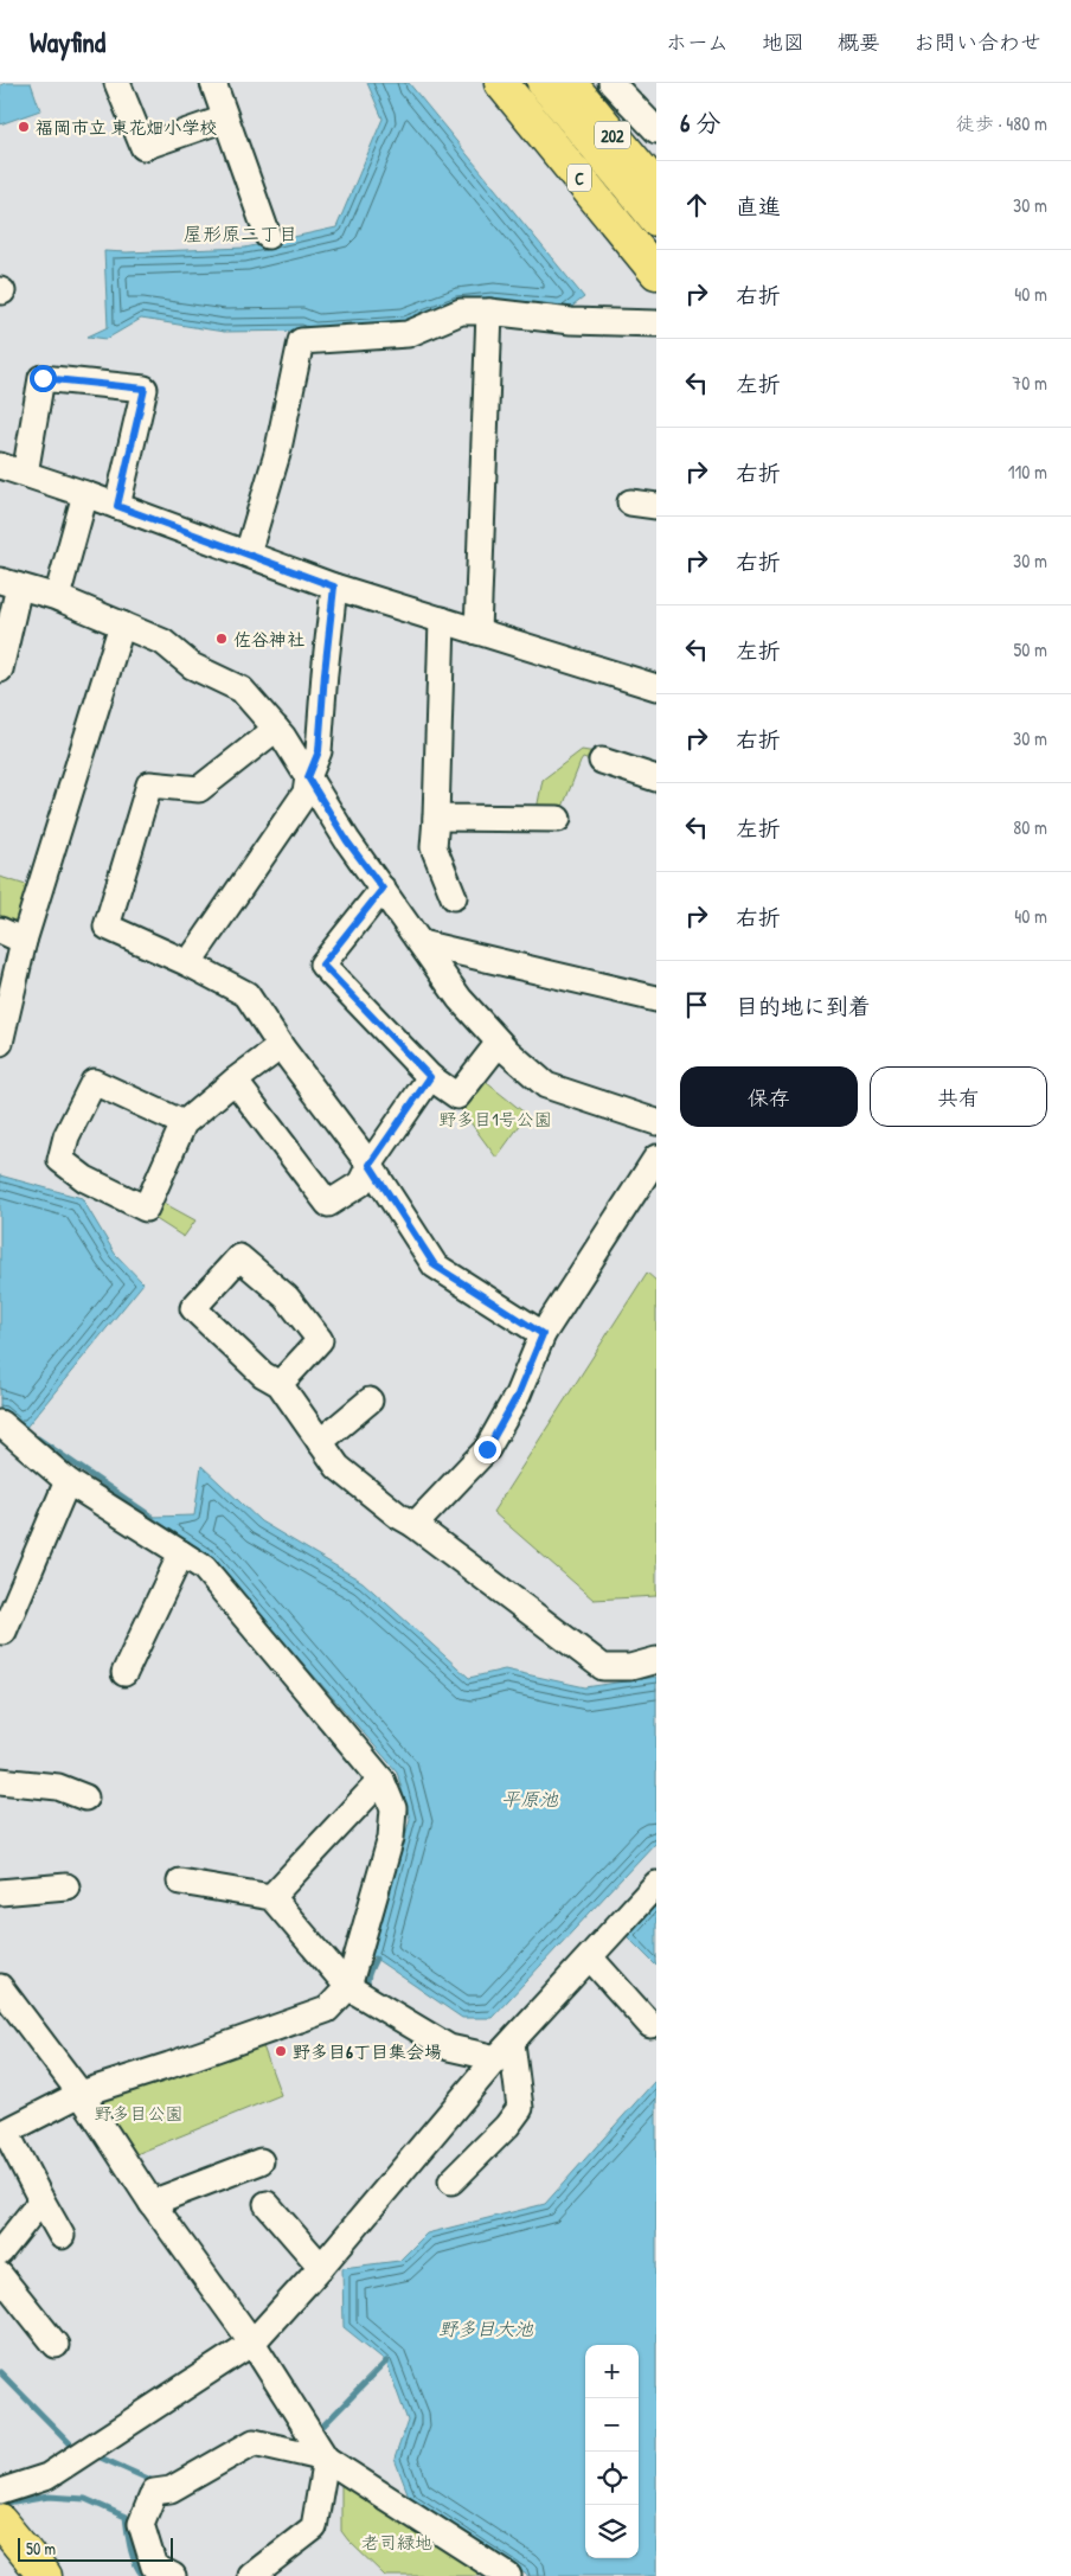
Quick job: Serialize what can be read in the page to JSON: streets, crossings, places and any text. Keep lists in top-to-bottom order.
{
  "streets": {
    "main road": ["202", "C"]
  },
  "districts": ["屋形原二丁目"],
  "water": ["平原池", "野多目大池"],
  "parks": ["野多目1号公園", "野多目公園", "老司緑地"],
  "places": ["福岡市立 東花畑小学校", "佐谷神社", "野多目6丁目集会場"],
  "scale_bar": "50 m",
  "page": {
    "header": "Wayfind",
    "nav": [
      "ホーム",
      "地図",
      "概要",
      "お問い合わせ"
    ],
    "heading": ["6 分", "徒歩 · 480 m"],
    "list": [
      ["直進", "30 m"],
      ["右折", "40 m"],
      ["左折", "70 m"],
      ["右折", "110 m"],
      ["右折", "30 m"],
      ["左折", "50 m"],
      ["右折", "30 m"],
      ["左折", "80 m"],
      ["右折", "40 m"],
      "目的地に到着"
    ],
    "buttons": ["保存", "共有"],
    "map_buttons": ["+", "−"],
    "scale": "50 m"
  }
}
